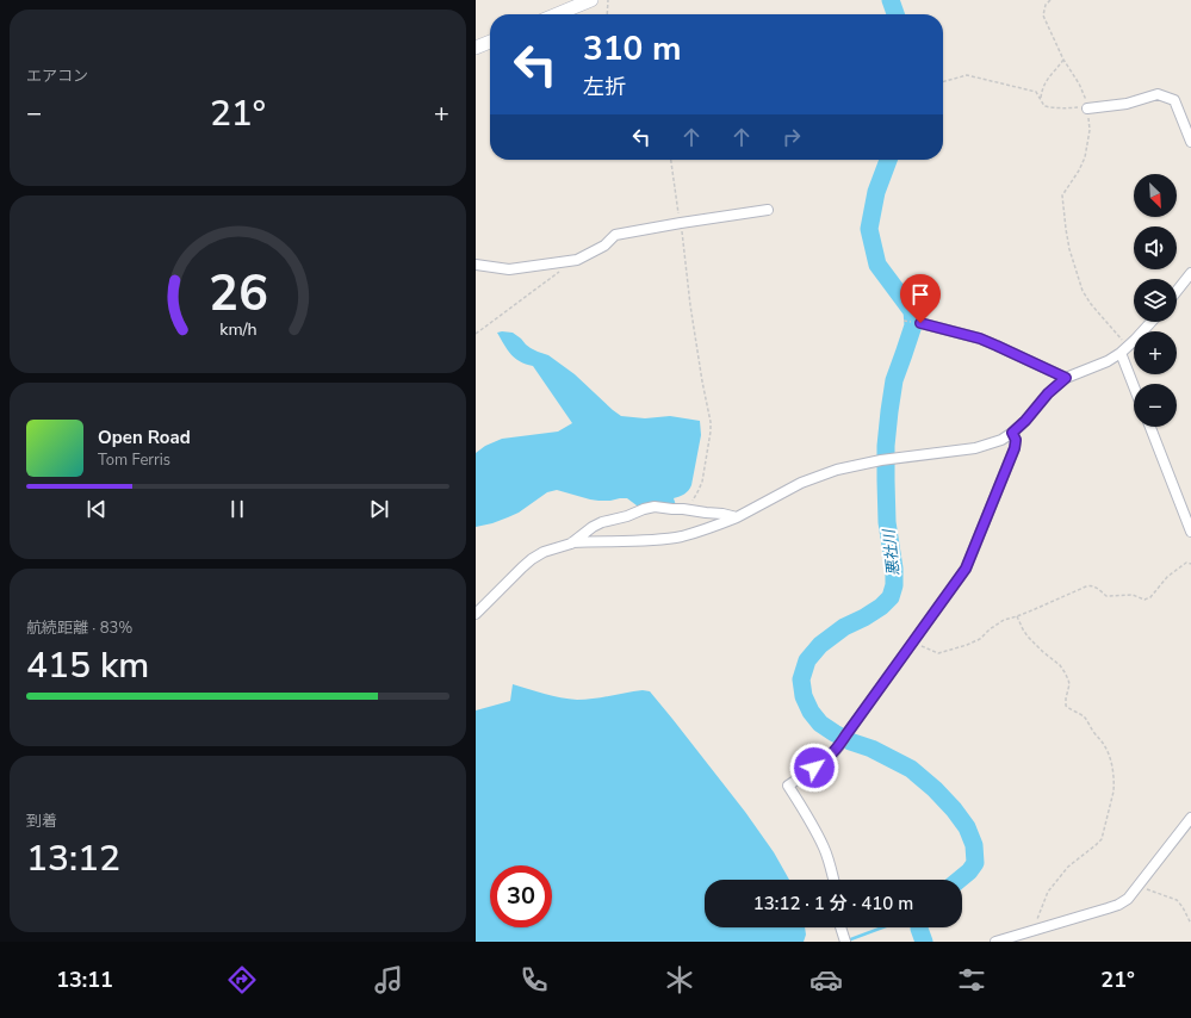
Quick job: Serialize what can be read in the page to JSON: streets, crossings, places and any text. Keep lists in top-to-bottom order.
{
  "water": ["悪社川"],
  "north": "bottom right",
  "page": {
    "tile": [
      "エアコン",
      ["航続距離 · 83%", "415 km"],
      ["到着", "13:12"]
    ],
    "turn": ["310 m", "左折"],
    "heat": ["−", "21°", "+"],
    "map_buttons": ["+", "−"],
    "song": ["Open Road", "Tom Ferris"],
    "limit": "30",
    "trip": "13:12 · 1 分 · 410 m",
    "tabs": ["13:11", "21°"],
    "gauge": ["26", "km/h"]
  }
}
